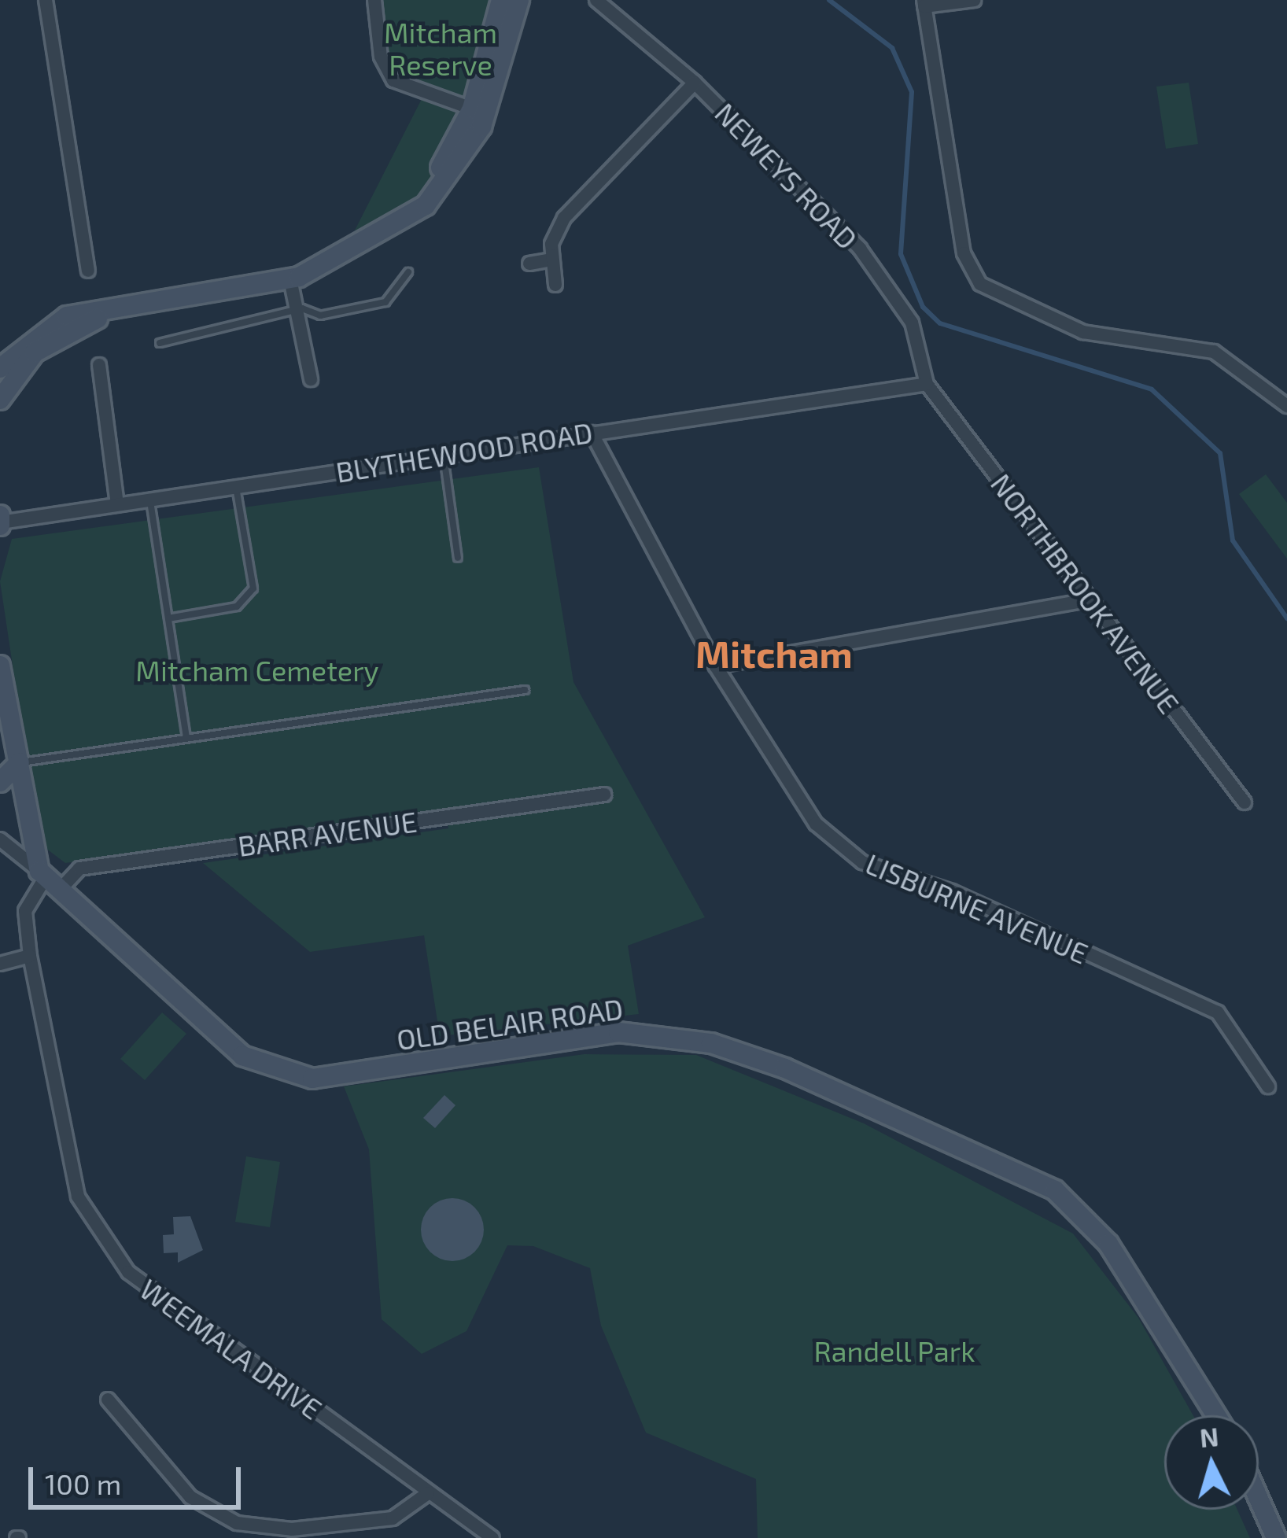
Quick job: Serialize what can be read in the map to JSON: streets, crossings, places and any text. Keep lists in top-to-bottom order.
{
  "streets": {
    "main road": ["OLD BELAIR ROAD"],
    "street": [
      "NEWEYS ROAD",
      "BLYTHEWOOD ROAD",
      "NORTHBROOK AVENUE",
      "BARR AVENUE",
      "LISBURNE AVENUE",
      "WEEMALA DRIVE"
    ]
  },
  "crossings": [
    ["NEWEYS ROAD", "BLYTHEWOOD ROAD"],
    ["NEWEYS ROAD", "NORTHBROOK AVENUE"],
    ["BLYTHEWOOD ROAD", "NORTHBROOK AVENUE"],
    ["BLYTHEWOOD ROAD", "LISBURNE AVENUE"],
    ["BARR AVENUE", "OLD BELAIR ROAD"],
    ["BARR AVENUE", "WEEMALA DRIVE"],
    ["OLD BELAIR ROAD", "WEEMALA DRIVE"]
  ],
  "districts": ["Mitcham"],
  "parks": ["Mitcham Reserve", "Mitcham Cemetery", "Randell Park"],
  "scale_bar": "100 m",
  "north": "top"
}
